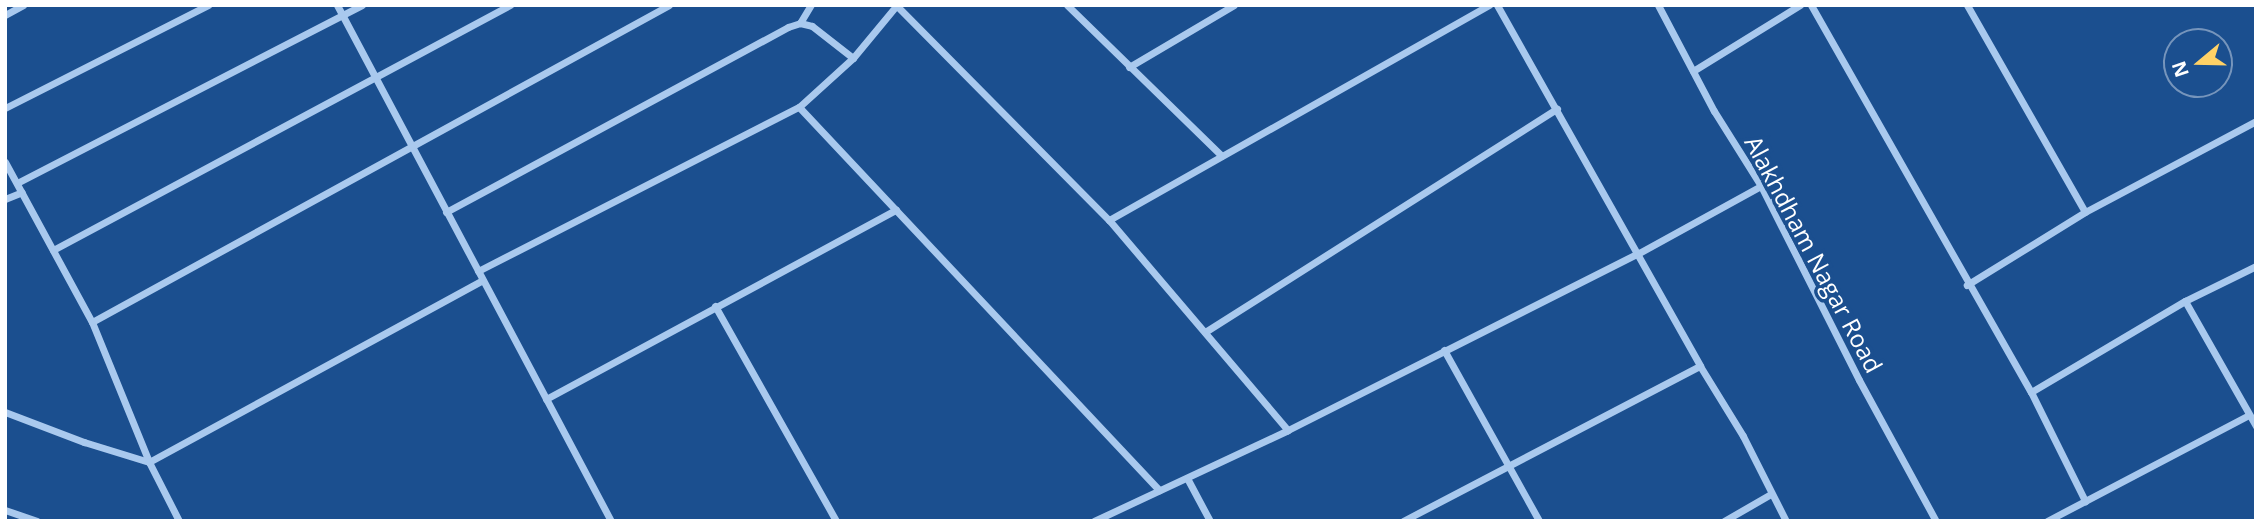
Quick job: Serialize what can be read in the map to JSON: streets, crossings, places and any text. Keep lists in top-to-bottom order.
{
  "streets": {
    "street": ["Alakhdham Nagar Road"]
  },
  "north": "left"
}
